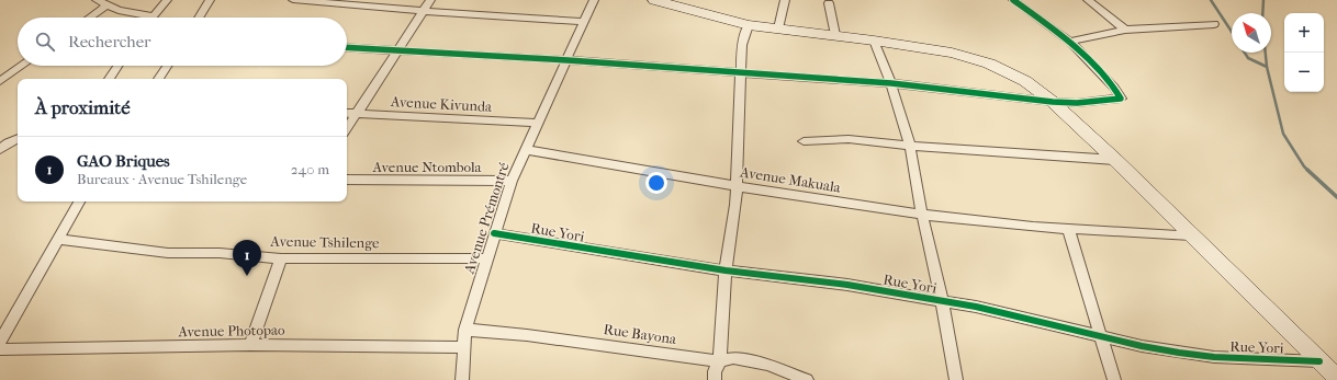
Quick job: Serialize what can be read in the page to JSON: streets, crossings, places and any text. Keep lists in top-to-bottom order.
{
  "streets": {
    "street": [
      "Avenue Kivunda",
      "Avenue Ntombola",
      "Avenue Makuala",
      "Avenue Prémontré",
      "Rue Yori",
      "Avenue Tshilenge",
      "Avenue Photopao",
      "Rue Bayona"
    ]
  },
  "crossings": [
    ["Avenue Kivunda", "Avenue Prémontré"],
    ["Avenue Ntombola", "Avenue Prémontré"],
    ["Avenue Makuala", "Avenue Prémontré"],
    ["Avenue Prémontré", "Rue Yori"],
    ["Avenue Prémontré", "Avenue Tshilenge"],
    ["Avenue Prémontré", "Avenue Photopao"],
    ["Avenue Prémontré", "Rue Bayona"]
  ],
  "north": "top left",
  "page": {
    "map_buttons": ["+", "−"],
    "search": "Rechercher",
    "heading": "À proximité",
    "list": [
      {
        "mark": "1",
        "name": "GAO Briques",
        "note": "Bureaux · Avenue Tshilenge",
        "value": "240 m"
      }
    ],
    "pins": "1"
  }
}
